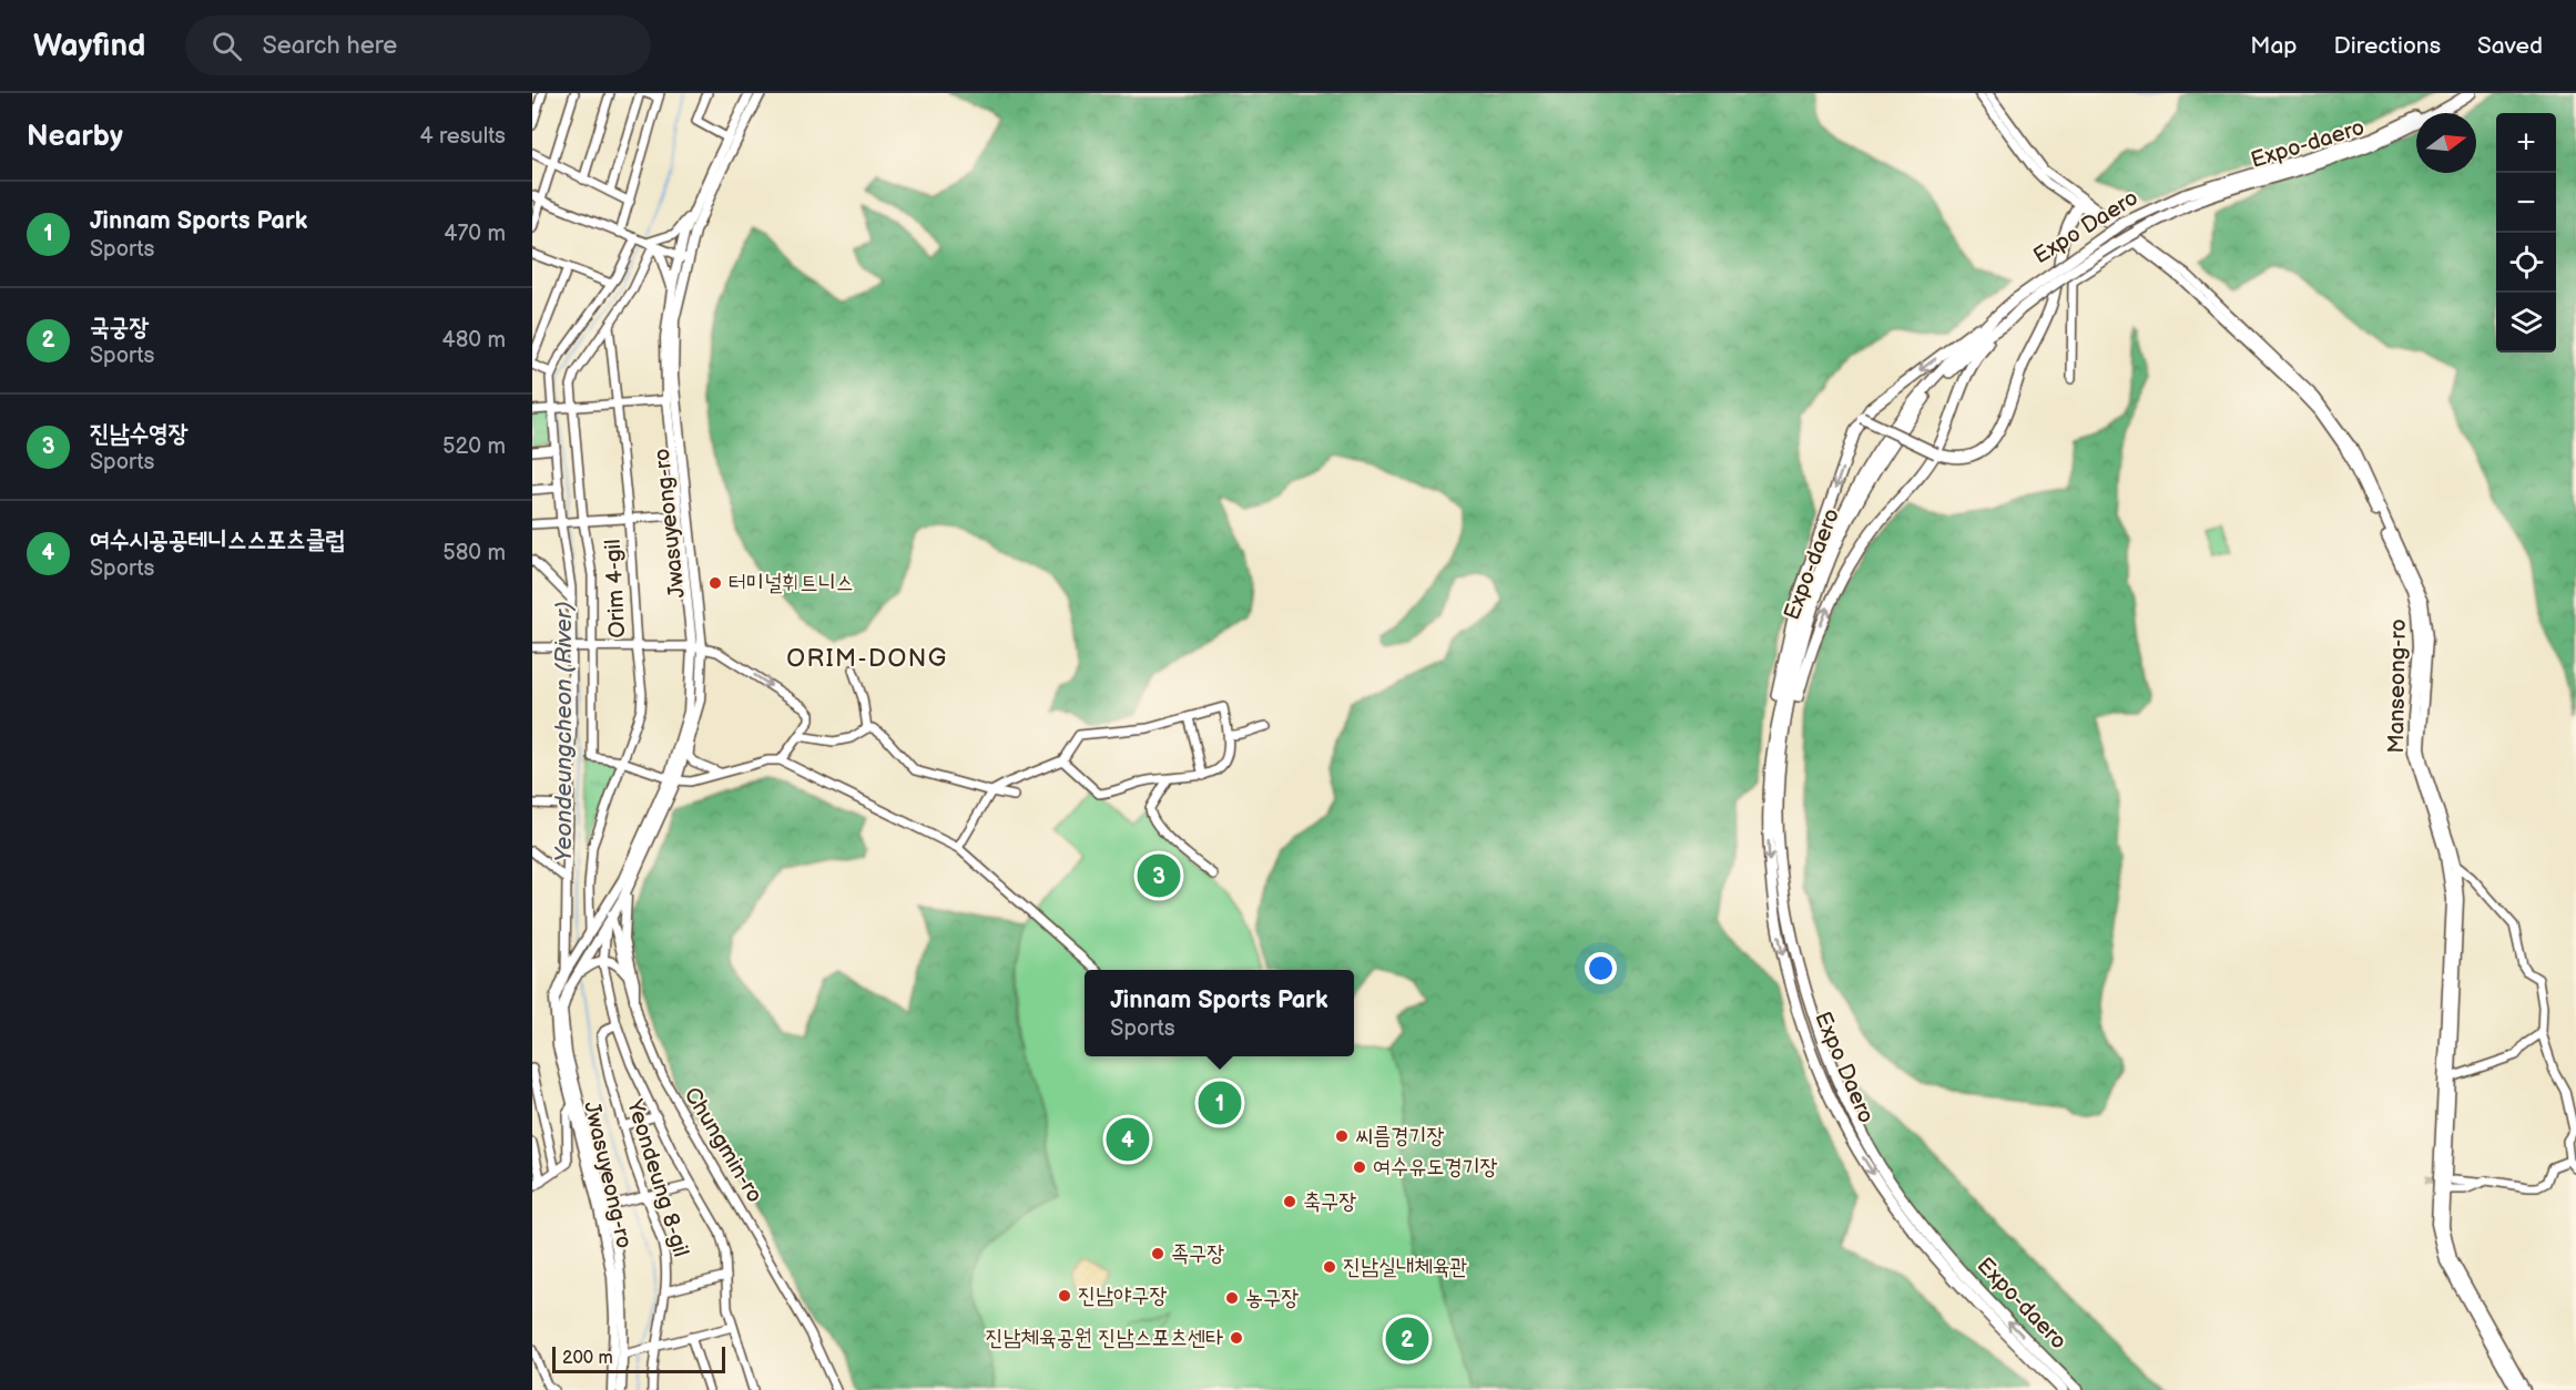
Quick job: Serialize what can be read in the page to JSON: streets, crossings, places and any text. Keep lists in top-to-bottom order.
{
  "streets": {
    "highway": ["Expo-daero", "Expo Daero"],
    "main road": ["Jwasuyeong-ro", "Manseong-ro"],
    "street": ["Orim 4-gil", "Chungmin-ro", "Yeondeung 8-gil"]
  },
  "crossings": [
    ["Expo-daero", "Expo Daero"],
    ["Jwasuyeong-ro", "Orim 4-gil"],
    ["Jwasuyeong-ro", "Chungmin-ro"]
  ],
  "districts": ["ORIM-DONG"],
  "water": ["Yeondeungcheon (River)"],
  "places": [
    "터미널휘트니스",
    "씨름경기장",
    "여수유도경기장",
    "축구장",
    "족구장",
    "진남실내체육관",
    "진남야구장",
    "농구장",
    "진남체육공원 진남스포츠센타"
  ],
  "scale_bar": "200 m",
  "north": "right",
  "page": {
    "header": "Wayfind",
    "search": "Search here",
    "nav": ["Map", "Directions", "Saved"],
    "heading": ["Nearby", "4 results"],
    "map_buttons": ["+", "−"],
    "list": [
      {
        "mark": "1",
        "name": "Jinnam Sports Park",
        "note": "Sports",
        "value": "470 m"
      },
      {
        "mark": "2",
        "name": "국궁장",
        "note": "Sports",
        "value": "480 m"
      },
      {
        "mark": "3",
        "name": "진남수영장",
        "note": "Sports",
        "value": "520 m"
      },
      {
        "mark": "4",
        "name": "여수시공공테니스스포츠클럽",
        "note": "Sports",
        "value": "580 m"
      }
    ],
    "pins": [
      "3",
      "1",
      "4",
      "2"
    ],
    "popup": ["Jinnam Sports Park", "Sports"],
    "scale": "200 m"
  }
}
